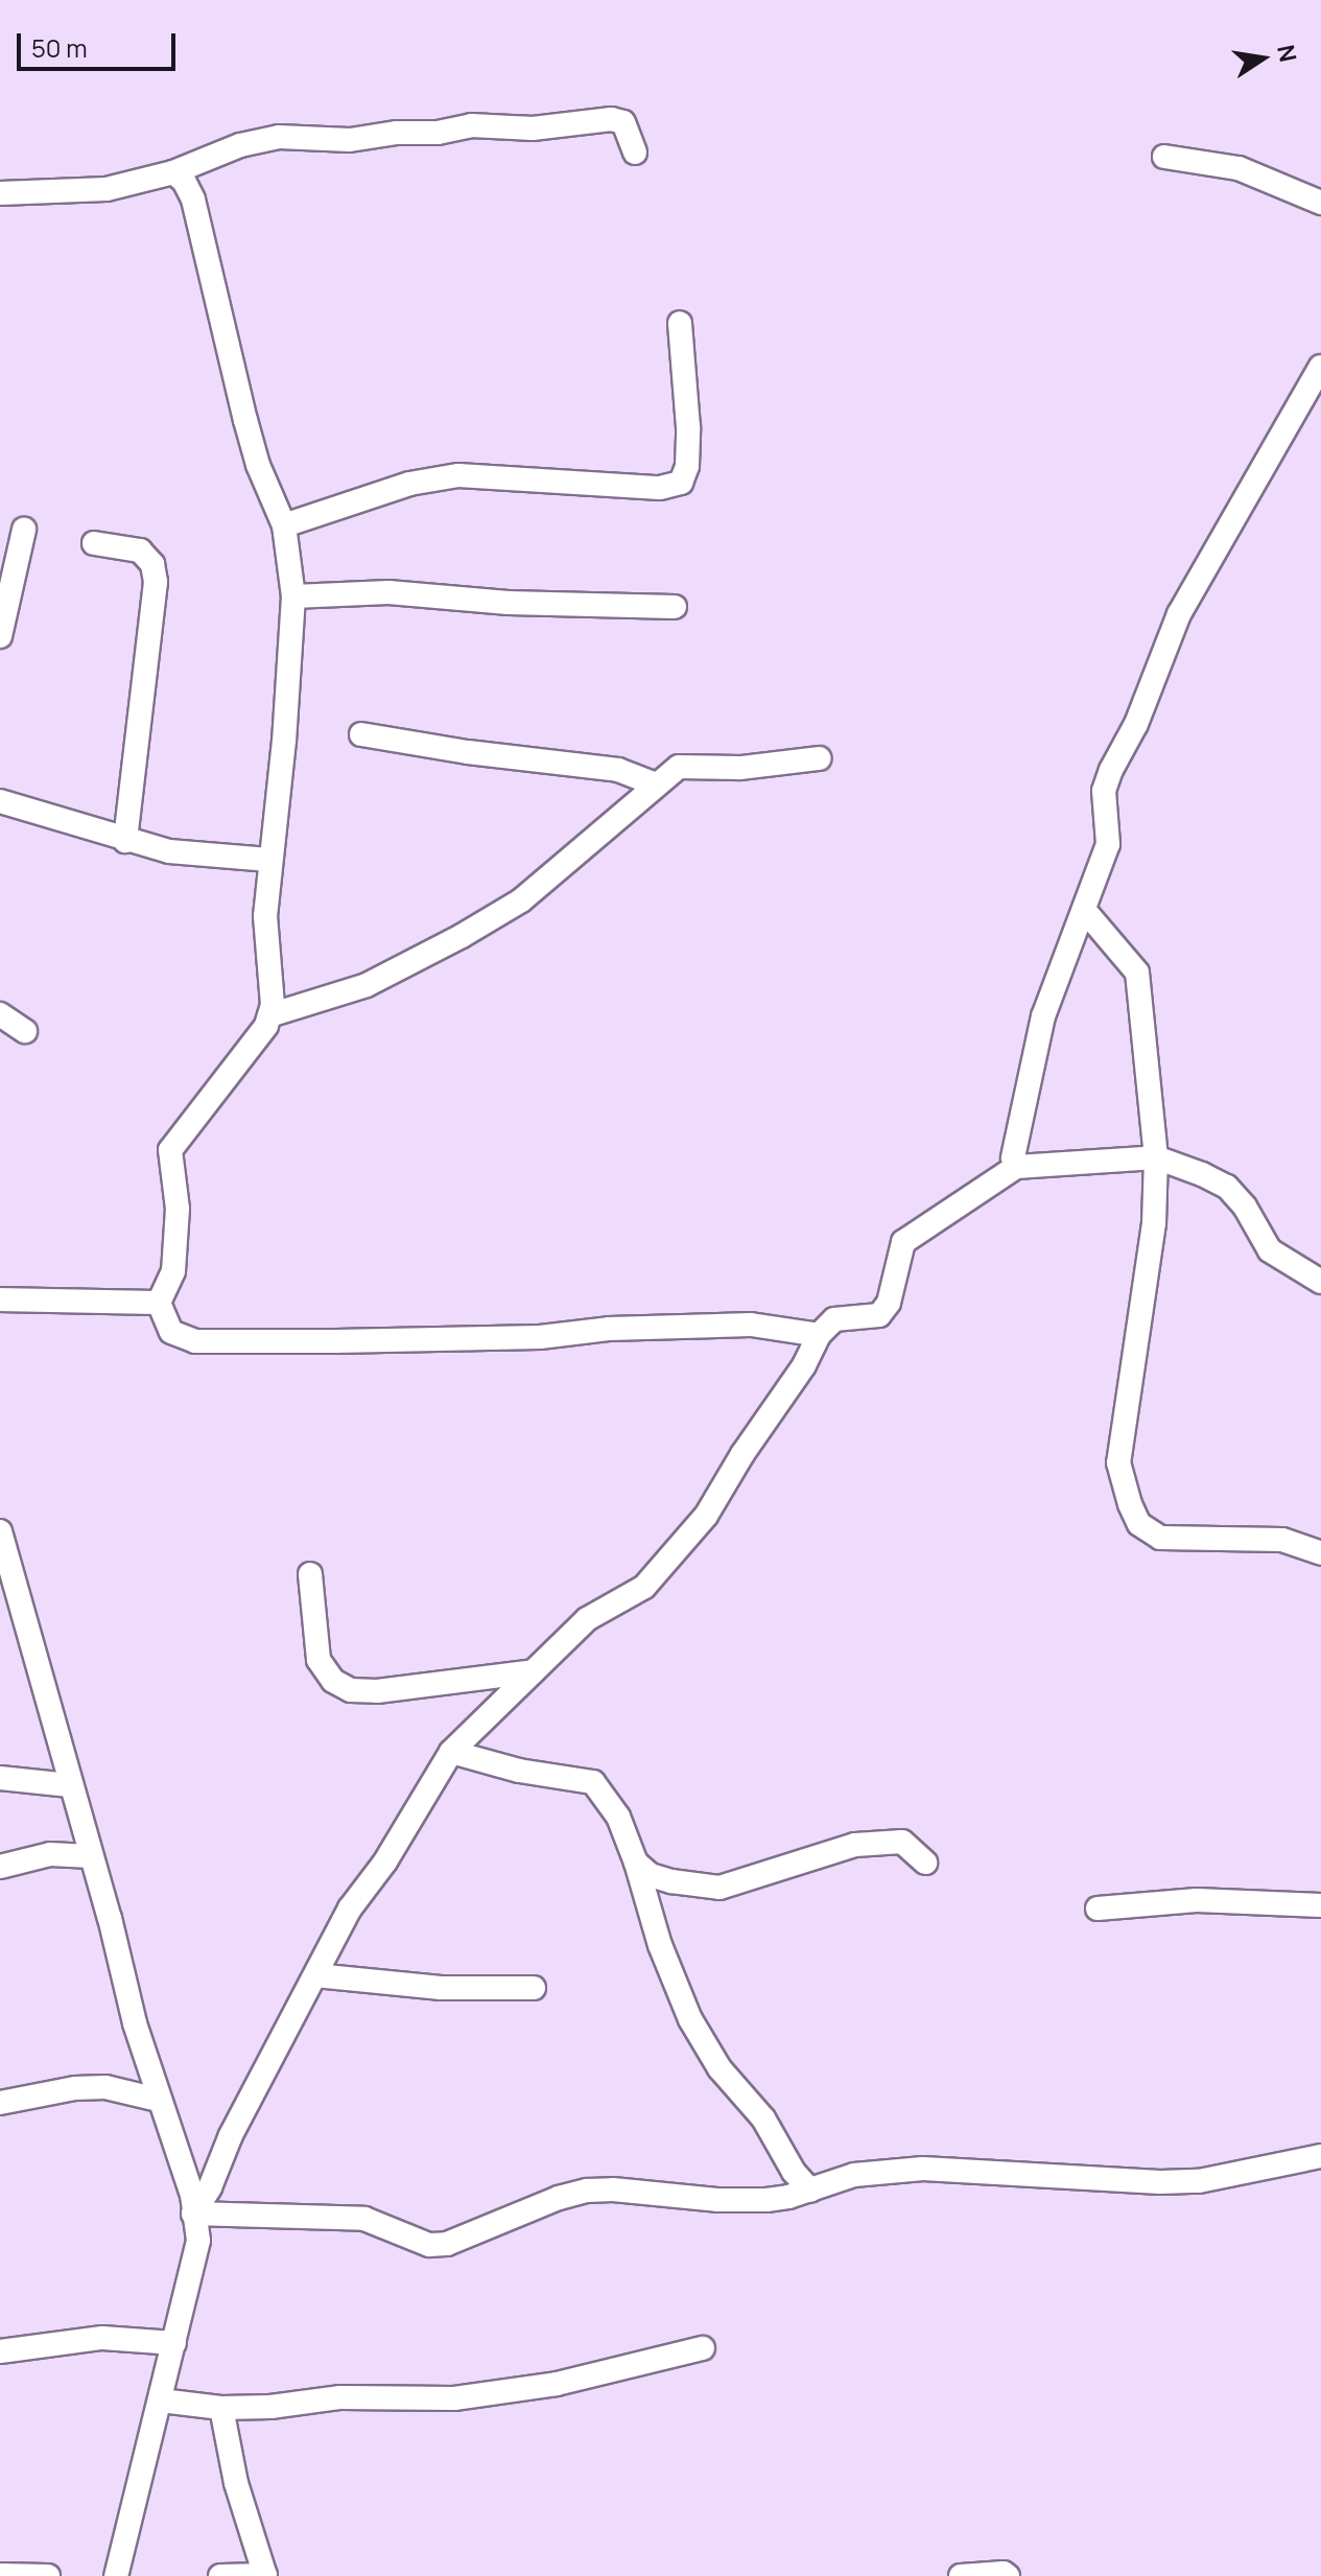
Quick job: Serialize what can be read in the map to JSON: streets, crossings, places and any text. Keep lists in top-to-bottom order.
{
  "scale_bar": "50 m",
  "north": "right"
}
